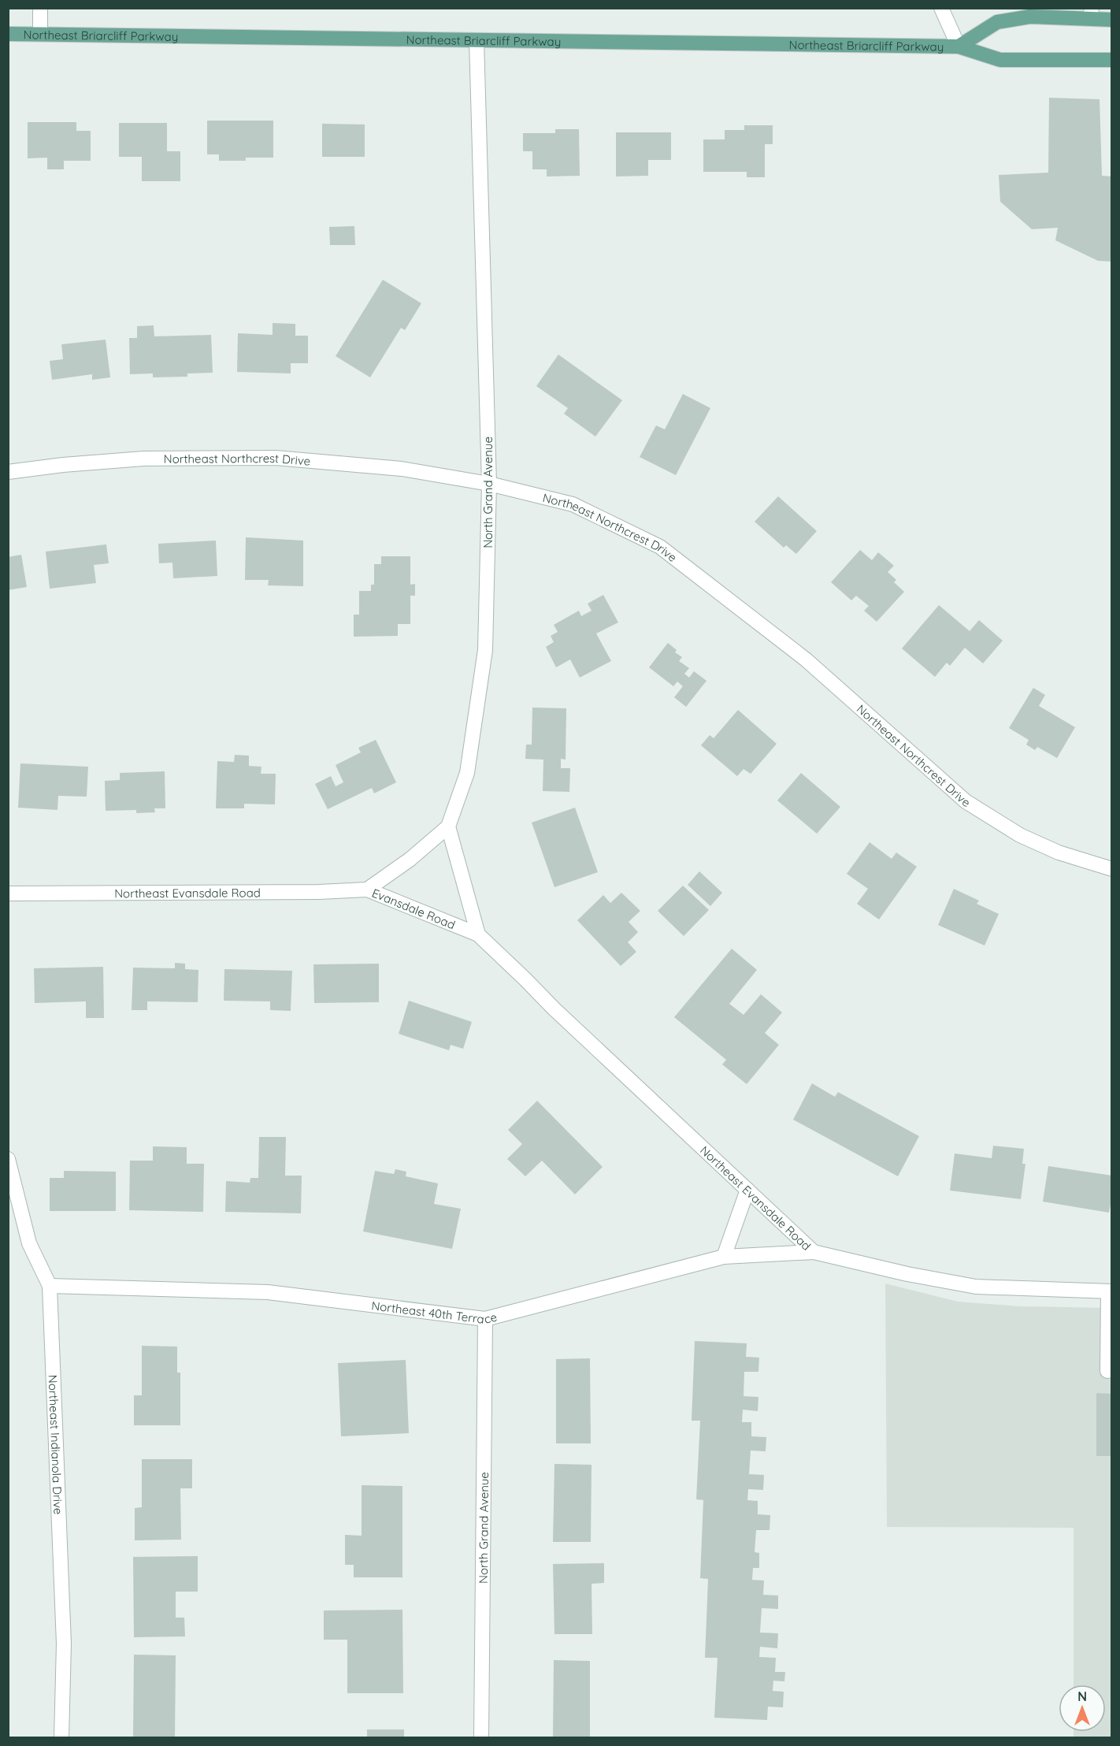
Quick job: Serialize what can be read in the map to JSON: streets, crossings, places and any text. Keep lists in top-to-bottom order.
{
  "streets": {
    "main road": ["Northeast Briarcliff Parkway"],
    "street": [
      "Northeast Northcrest Drive",
      "North Grand Avenue",
      "Northeast Evansdale Road",
      "Evansdale Road",
      "Northeast 40th Terrace",
      "Northeast Indianola Drive"
    ]
  },
  "crossings": [
    ["Northeast Briarcliff Parkway", "North Grand Avenue"],
    ["Northeast Northcrest Drive", "North Grand Avenue"],
    ["North Grand Avenue", "Evansdale Road"],
    ["North Grand Avenue", "Northeast 40th Terrace"],
    ["Northeast Evansdale Road", "Evansdale Road"],
    ["Northeast Evansdale Road", "Northeast 40th Terrace"],
    ["Northeast 40th Terrace", "Northeast Indianola Drive"]
  ],
  "north": "top"
}
